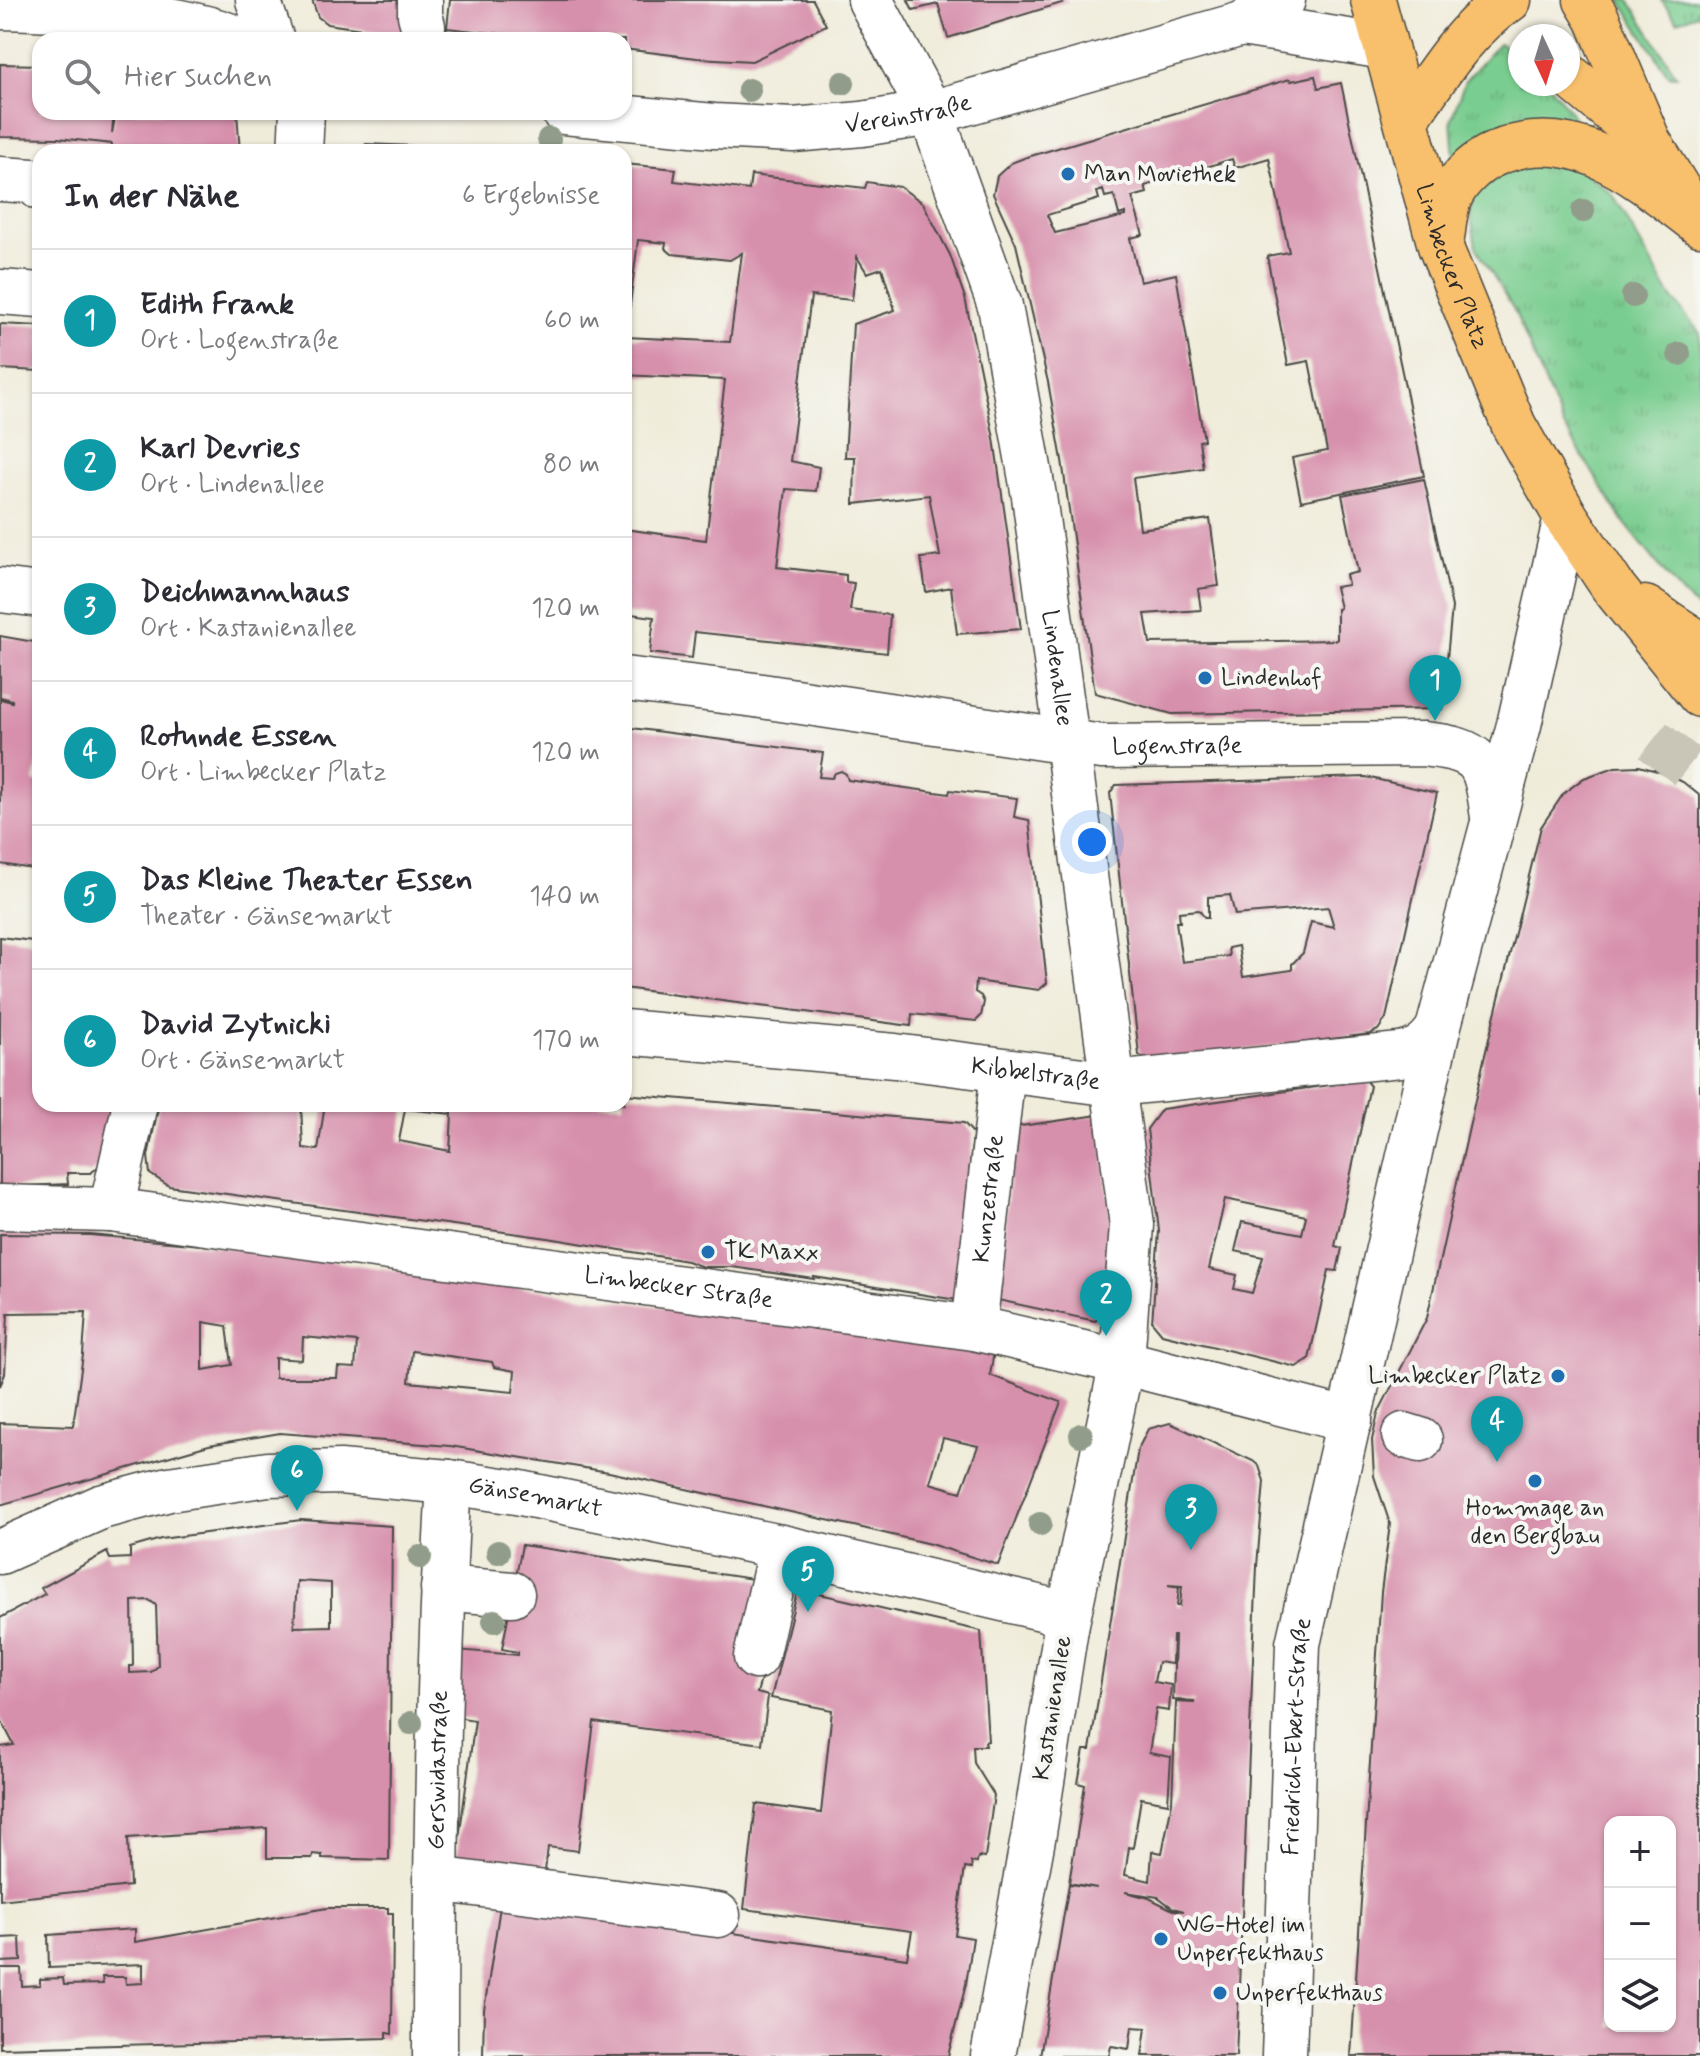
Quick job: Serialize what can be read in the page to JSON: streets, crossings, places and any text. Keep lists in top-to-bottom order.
{
  "streets": {
    "main road": ["Limbecker Platz"],
    "street": [
      "Vereinstraße",
      "Lindenallee",
      "Logenstraße",
      "Kibbelstraße",
      "Kunzestraße",
      "Limbecker Straße",
      "Gänsemarkt",
      "Kastanienallee",
      "Friedrich-Ebert-Straße",
      "Gerswidastraße"
    ]
  },
  "crossings": [
    ["Vereinstraße", "Limbecker Platz"],
    ["Vereinstraße", "Lindenallee"],
    ["Lindenallee", "Logenstraße"],
    ["Lindenallee", "Kibbelstraße"],
    ["Lindenallee", "Limbecker Straße"],
    ["Lindenallee", "Kastanienallee"],
    ["Kibbelstraße", "Kunzestraße"],
    ["Kibbelstraße", "Friedrich-Ebert-Straße"],
    ["Kunzestraße", "Limbecker Straße"],
    ["Limbecker Straße", "Kastanienallee"],
    ["Limbecker Straße", "Friedrich-Ebert-Straße"],
    ["Gänsemarkt", "Kastanienallee"],
    ["Gänsemarkt", "Gerswidastraße"]
  ],
  "places": [
    "Man Moviethek",
    "Lindenhof",
    "TK Maxx",
    "Limbecker Platz",
    "Hommage an den Bergbau",
    "WG-Hotel im Unperfekthaus",
    "Unperfekthaus"
  ],
  "north": "bottom",
  "page": {
    "search": "Hier suchen",
    "heading": ["In der Nähe", "6 Ergebnisse"],
    "list": [
      {
        "mark": "1",
        "name": "Edith Frank",
        "note": "Ort · Logenstraße",
        "value": "60 m"
      },
      {
        "mark": "2",
        "name": "Karl Devries",
        "note": "Ort · Lindenallee",
        "value": "80 m"
      },
      {
        "mark": "3",
        "name": "Deichmannhaus",
        "note": "Ort · Kastanienallee",
        "value": "120 m"
      },
      {
        "mark": "4",
        "name": "Rotunde Essen",
        "note": "Ort · Limbecker Platz",
        "value": "120 m"
      },
      {
        "mark": "5",
        "name": "Das Kleine Theater Essen",
        "note": "Theater · Gänsemarkt",
        "value": "140 m"
      },
      {
        "mark": "6",
        "name": "David Zytnicki",
        "note": "Ort · Gänsemarkt",
        "value": "170 m"
      }
    ],
    "pins": [
      "1",
      "2",
      "4",
      "6",
      "3",
      "5"
    ],
    "map_buttons": ["+", "−"]
  }
}
